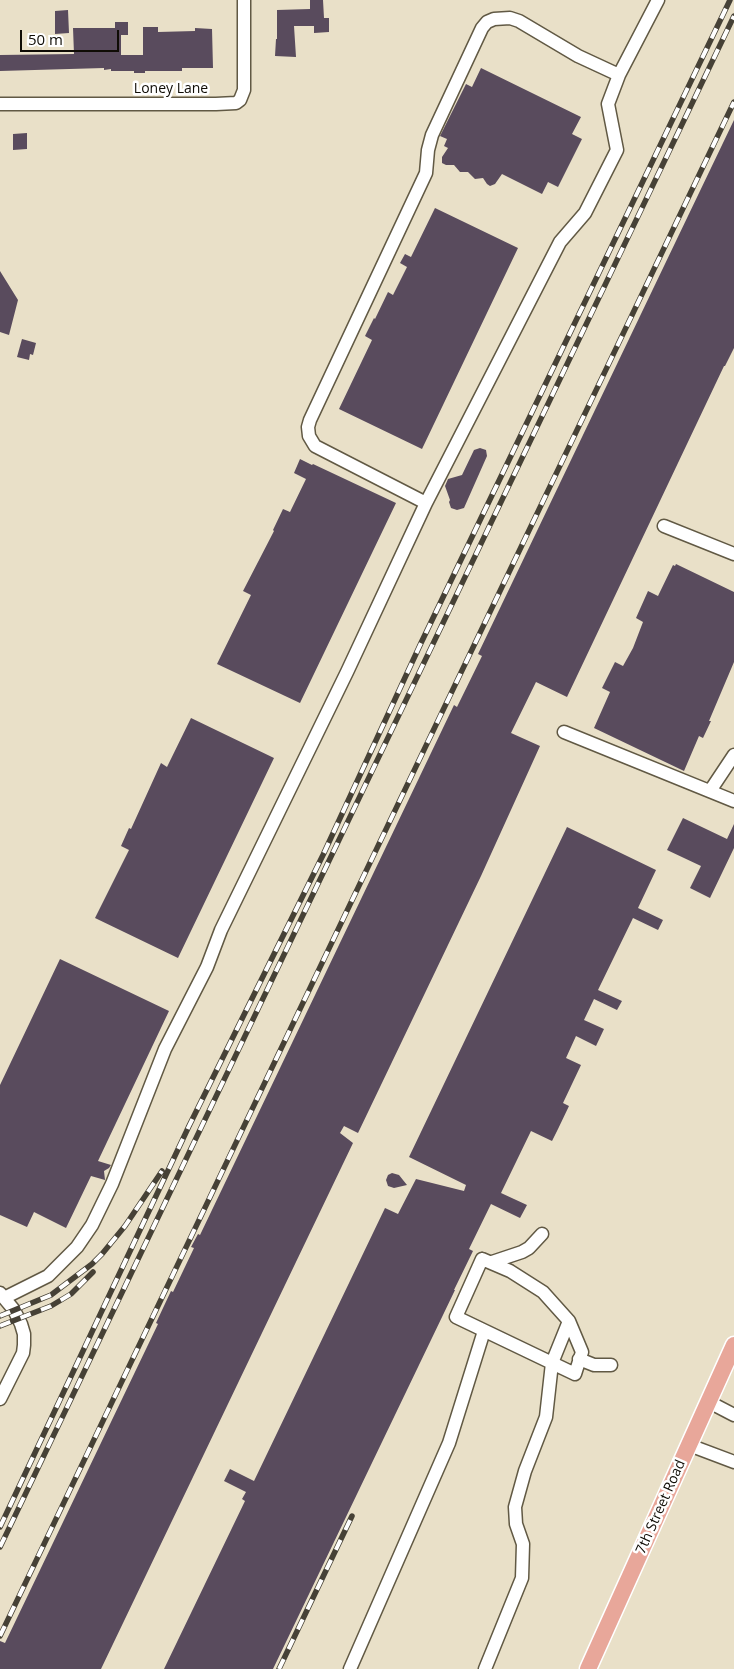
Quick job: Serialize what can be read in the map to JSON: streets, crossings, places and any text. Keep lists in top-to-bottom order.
{
  "streets": {
    "main road": ["7th Street Road"],
    "street": ["Loney Lane"]
  },
  "scale_bar": "50 m"
}
